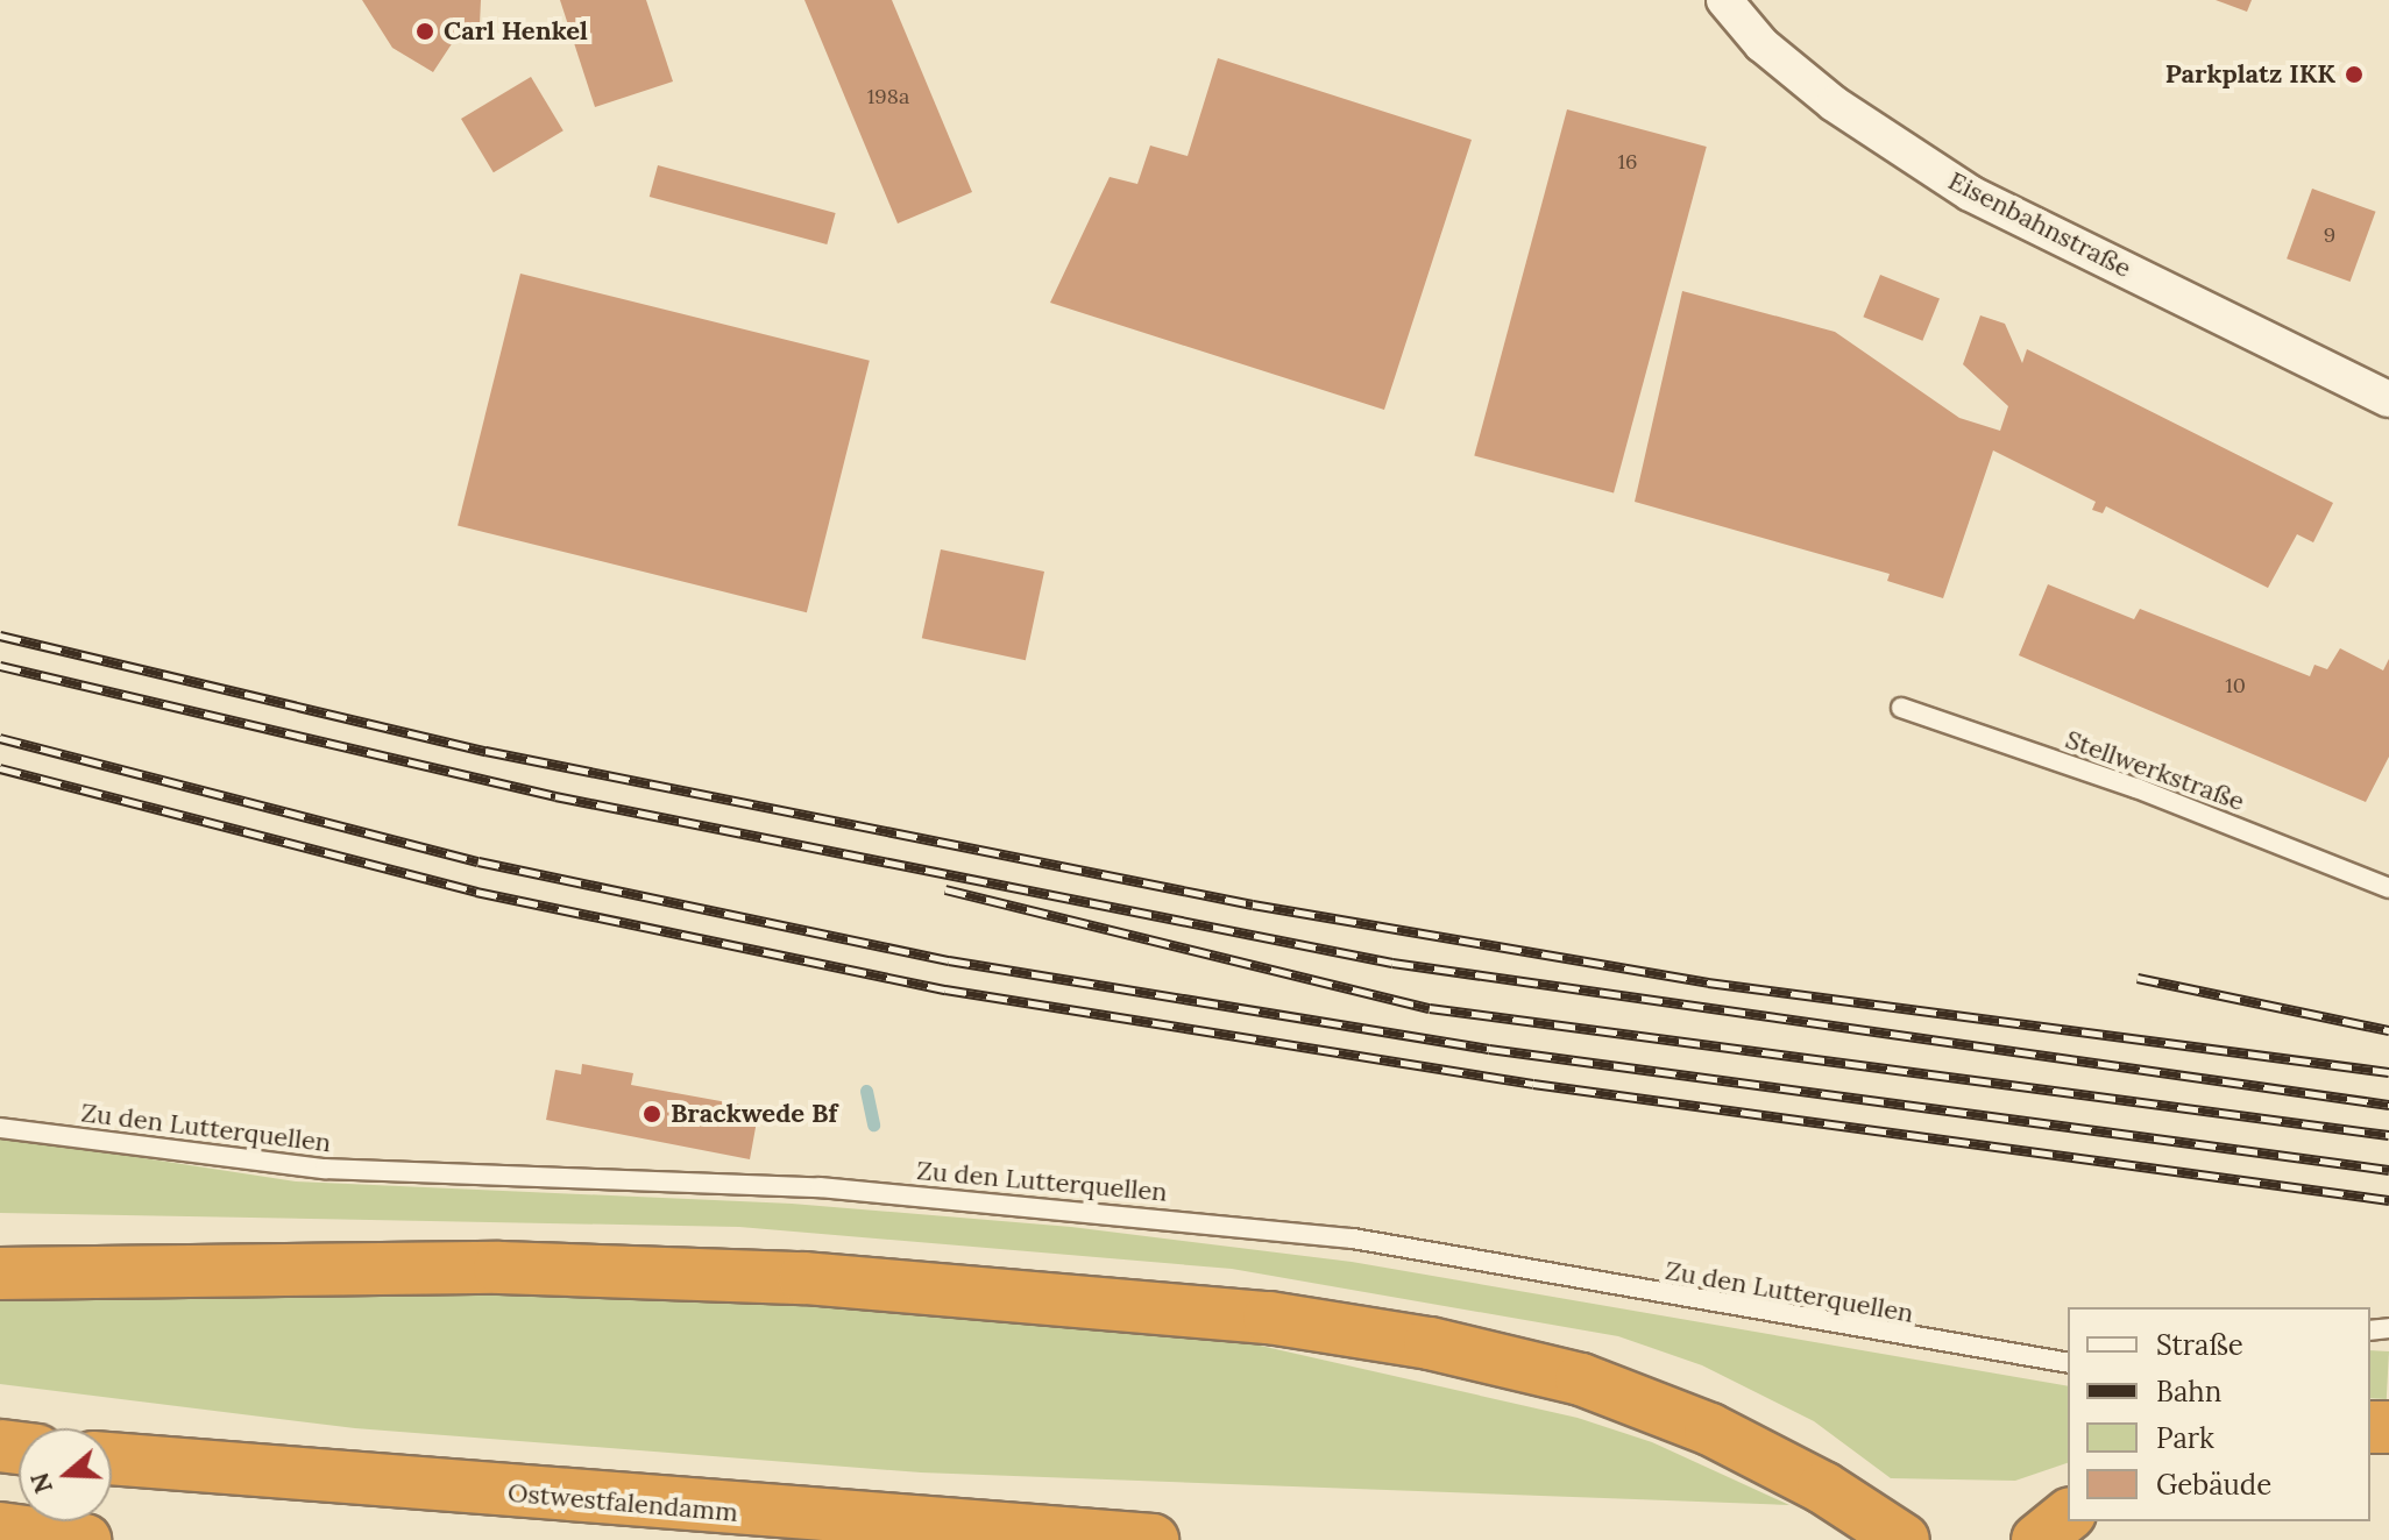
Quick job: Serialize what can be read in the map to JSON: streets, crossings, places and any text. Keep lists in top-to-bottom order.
{
  "streets": {
    "highway": ["Ostwestfalendamm"],
    "street": ["Eisenbahnstraße"],
    "lane": ["Stellwerkstraße", "Zu den Lutterquellen"]
  },
  "places": ["Carl Henkel", "Parkplatz IKK", "Brackwede Bf"],
  "house_numbers": [
    "198a",
    "16",
    "9",
    "10"
  ],
  "legend": [
    "Straße",
    "Bahn",
    "Park",
    "Gebäude"
  ],
  "north": "left"
}
